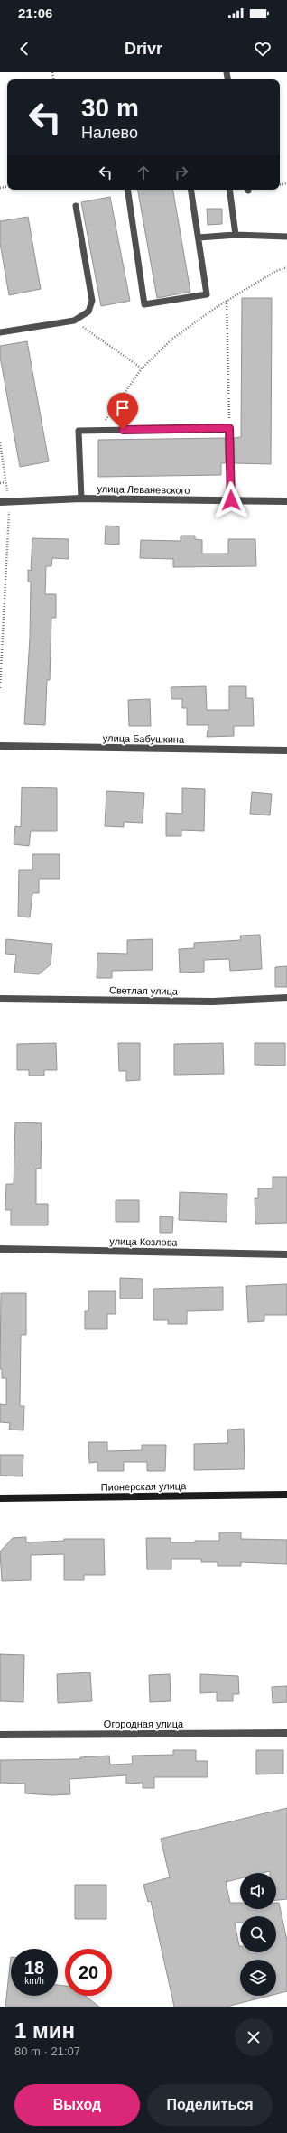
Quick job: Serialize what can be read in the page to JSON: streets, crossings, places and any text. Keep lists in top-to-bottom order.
{
  "streets": {
    "street": [
      "улица Леваневского",
      "улица Бабушкина",
      "Светлая улица",
      "улица Козлова",
      "Пионерская улица",
      "Огородная улица"
    ]
  },
  "page": {
    "status": "21:06",
    "header": "Drivr",
    "turn": ["30 m", "Налево"],
    "speed": "18 km/h",
    "limit": "20",
    "heading": ["1 мин", "80 m · 21:07"],
    "buttons": ["Выход", "Поделиться"]
  }
}
